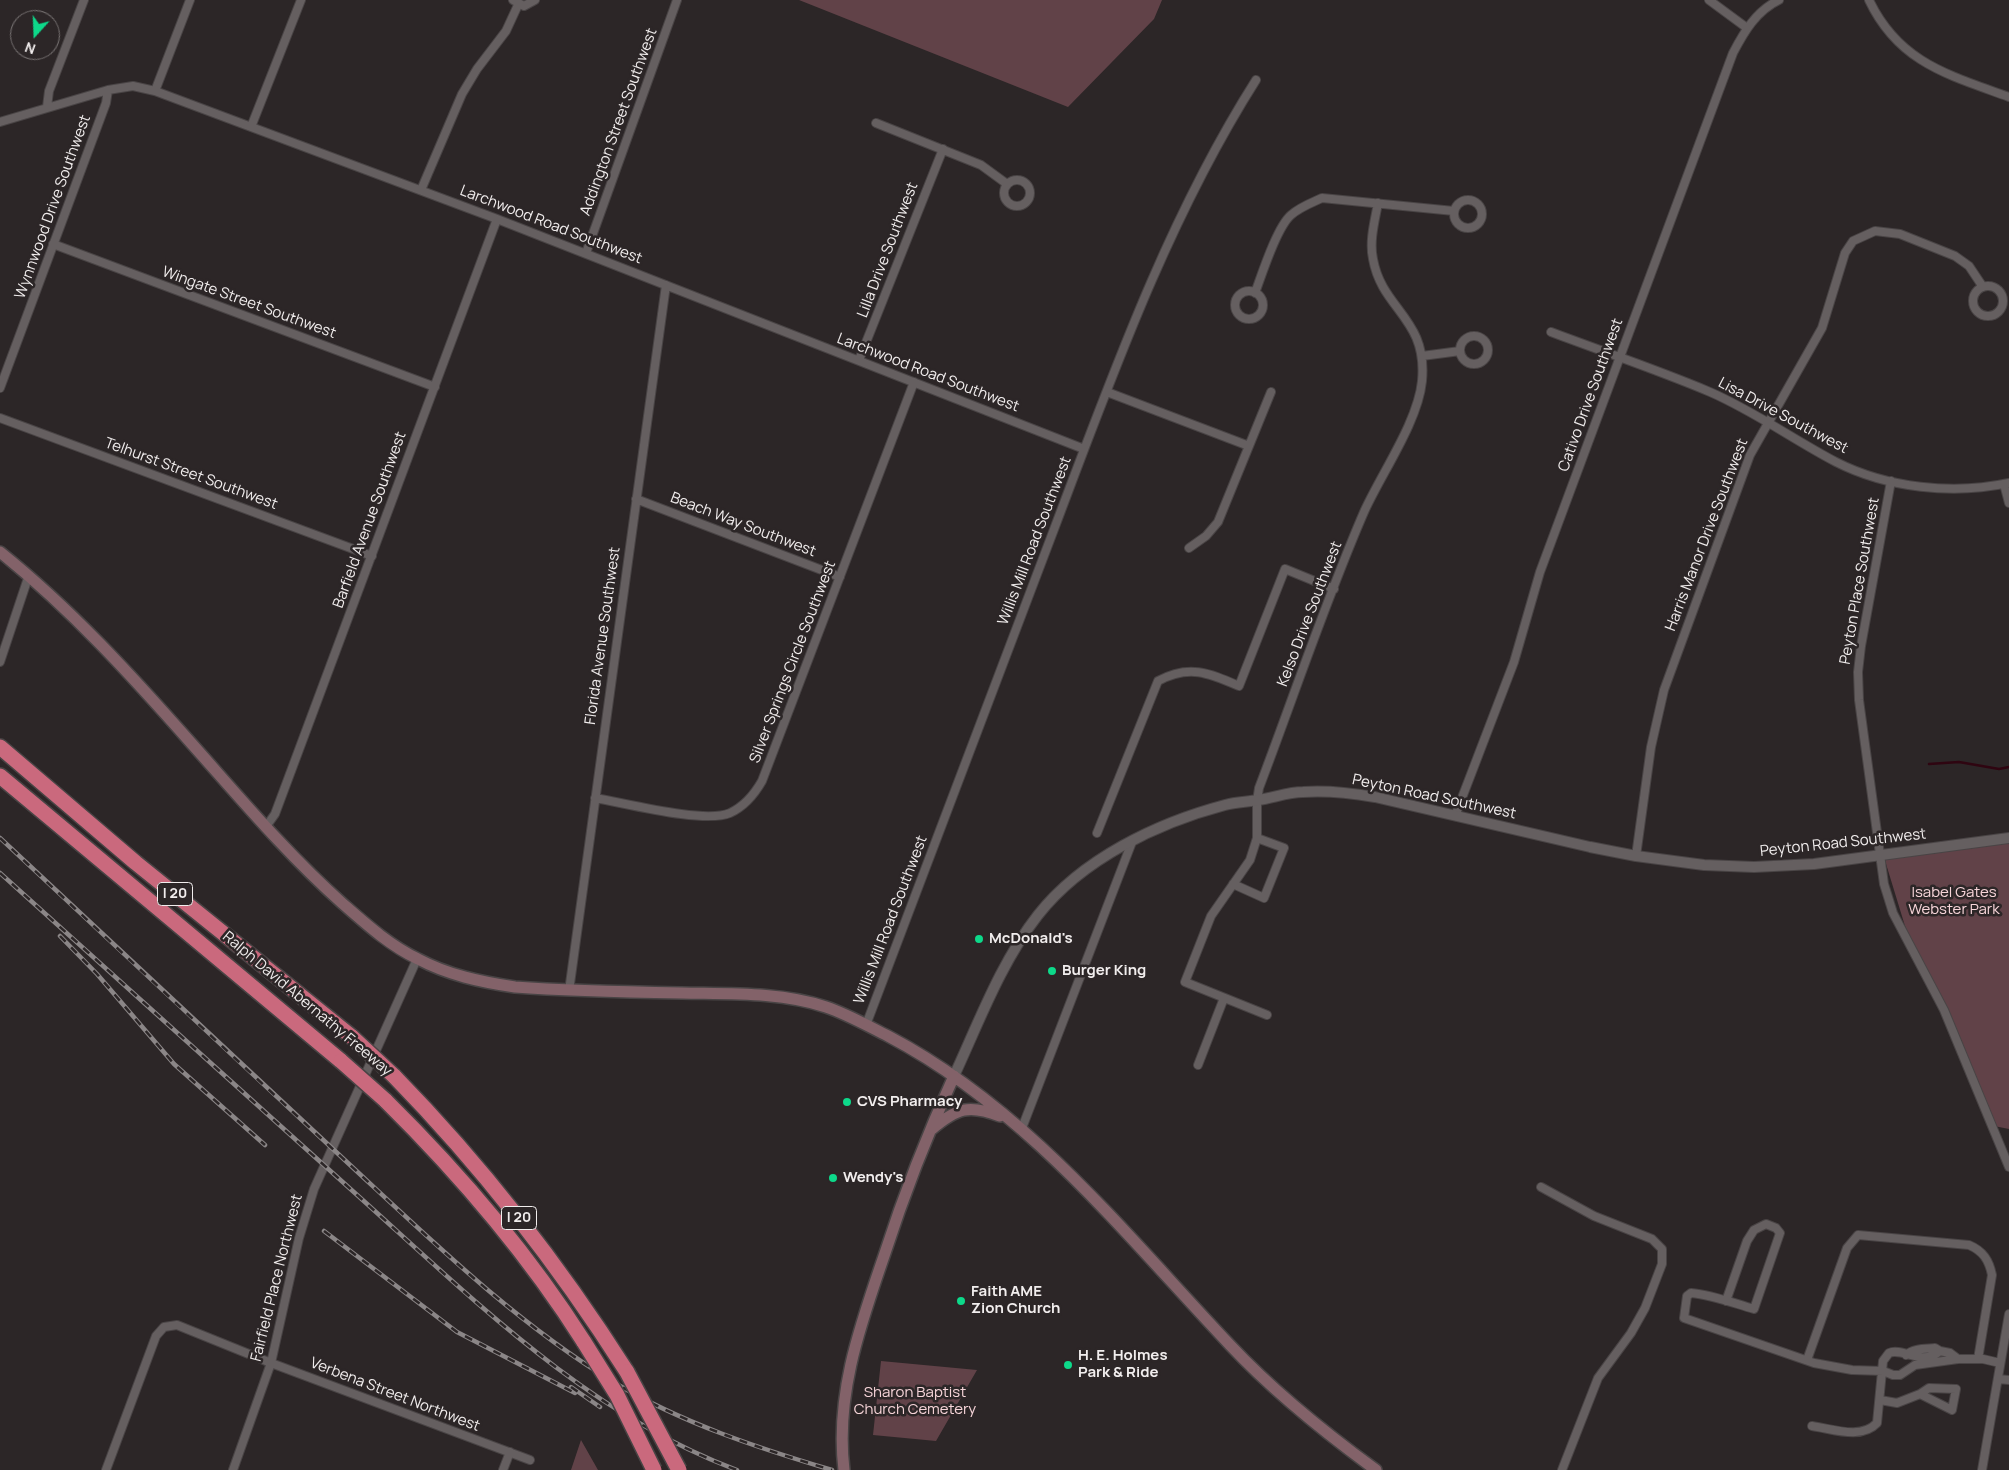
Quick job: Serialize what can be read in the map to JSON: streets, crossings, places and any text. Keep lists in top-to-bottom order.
{
  "streets": {
    "highway": ["I 20", "Ralph David Abernathy Freeway"],
    "street": [
      "Addington Street Southwest",
      "Wynnwood Drive Southwest",
      "Larchwood Road Southwest",
      "Lilla Drive Southwest",
      "Wingate Street Southwest",
      "Cativo Drive Southwest",
      "Lisa Drive Southwest",
      "Telhurst Street Southwest",
      "Barfield Avenue Southwest",
      "Beach Way Southwest",
      "Harris Manor Drive Southwest",
      "Willis Mill Road Southwest",
      "Peyton Place Southwest",
      "Kelso Drive Southwest",
      "Florida Avenue Southwest",
      "Silver Springs Circle Southwest",
      "Peyton Road Southwest",
      "Fairfield Place Northwest",
      "Verbena Street Northwest"
    ]
  },
  "crossings": [
    ["Addington Street Southwest", "Larchwood Road Southwest"],
    ["Wynnwood Drive Southwest", "Larchwood Road Southwest"],
    ["Wynnwood Drive Southwest", "Wingate Street Southwest"],
    ["Larchwood Road Southwest", "Lilla Drive Southwest"],
    ["Larchwood Road Southwest", "Barfield Avenue Southwest"],
    ["Larchwood Road Southwest", "Willis Mill Road Southwest"],
    ["Larchwood Road Southwest", "Florida Avenue Southwest"],
    ["Larchwood Road Southwest", "Silver Springs Circle Southwest"],
    ["Wingate Street Southwest", "Barfield Avenue Southwest"],
    ["Cativo Drive Southwest", "Lisa Drive Southwest"],
    ["Cativo Drive Southwest", "Peyton Road Southwest"],
    ["Lisa Drive Southwest", "Harris Manor Drive Southwest"],
    ["Lisa Drive Southwest", "Peyton Place Southwest"],
    ["Telhurst Street Southwest", "Barfield Avenue Southwest"],
    ["Beach Way Southwest", "Florida Avenue Southwest"],
    ["Beach Way Southwest", "Silver Springs Circle Southwest"],
    ["Harris Manor Drive Southwest", "Peyton Road Southwest"],
    ["Peyton Place Southwest", "Peyton Road Southwest"],
    ["Kelso Drive Southwest", "Peyton Road Southwest"],
    ["Florida Avenue Southwest", "Silver Springs Circle Southwest"],
    ["Fairfield Place Northwest", "Verbena Street Northwest"]
  ],
  "parks": ["Isabel Gates Webster Park", "Sharon Baptist Church Cemetery"],
  "places": [
    "McDonald's",
    "Burger King",
    "CVS Pharmacy",
    "Wendy's",
    "Faith AME Zion Church",
    "H. E. Holmes Park & Ride"
  ],
  "north": "bottom"
}
